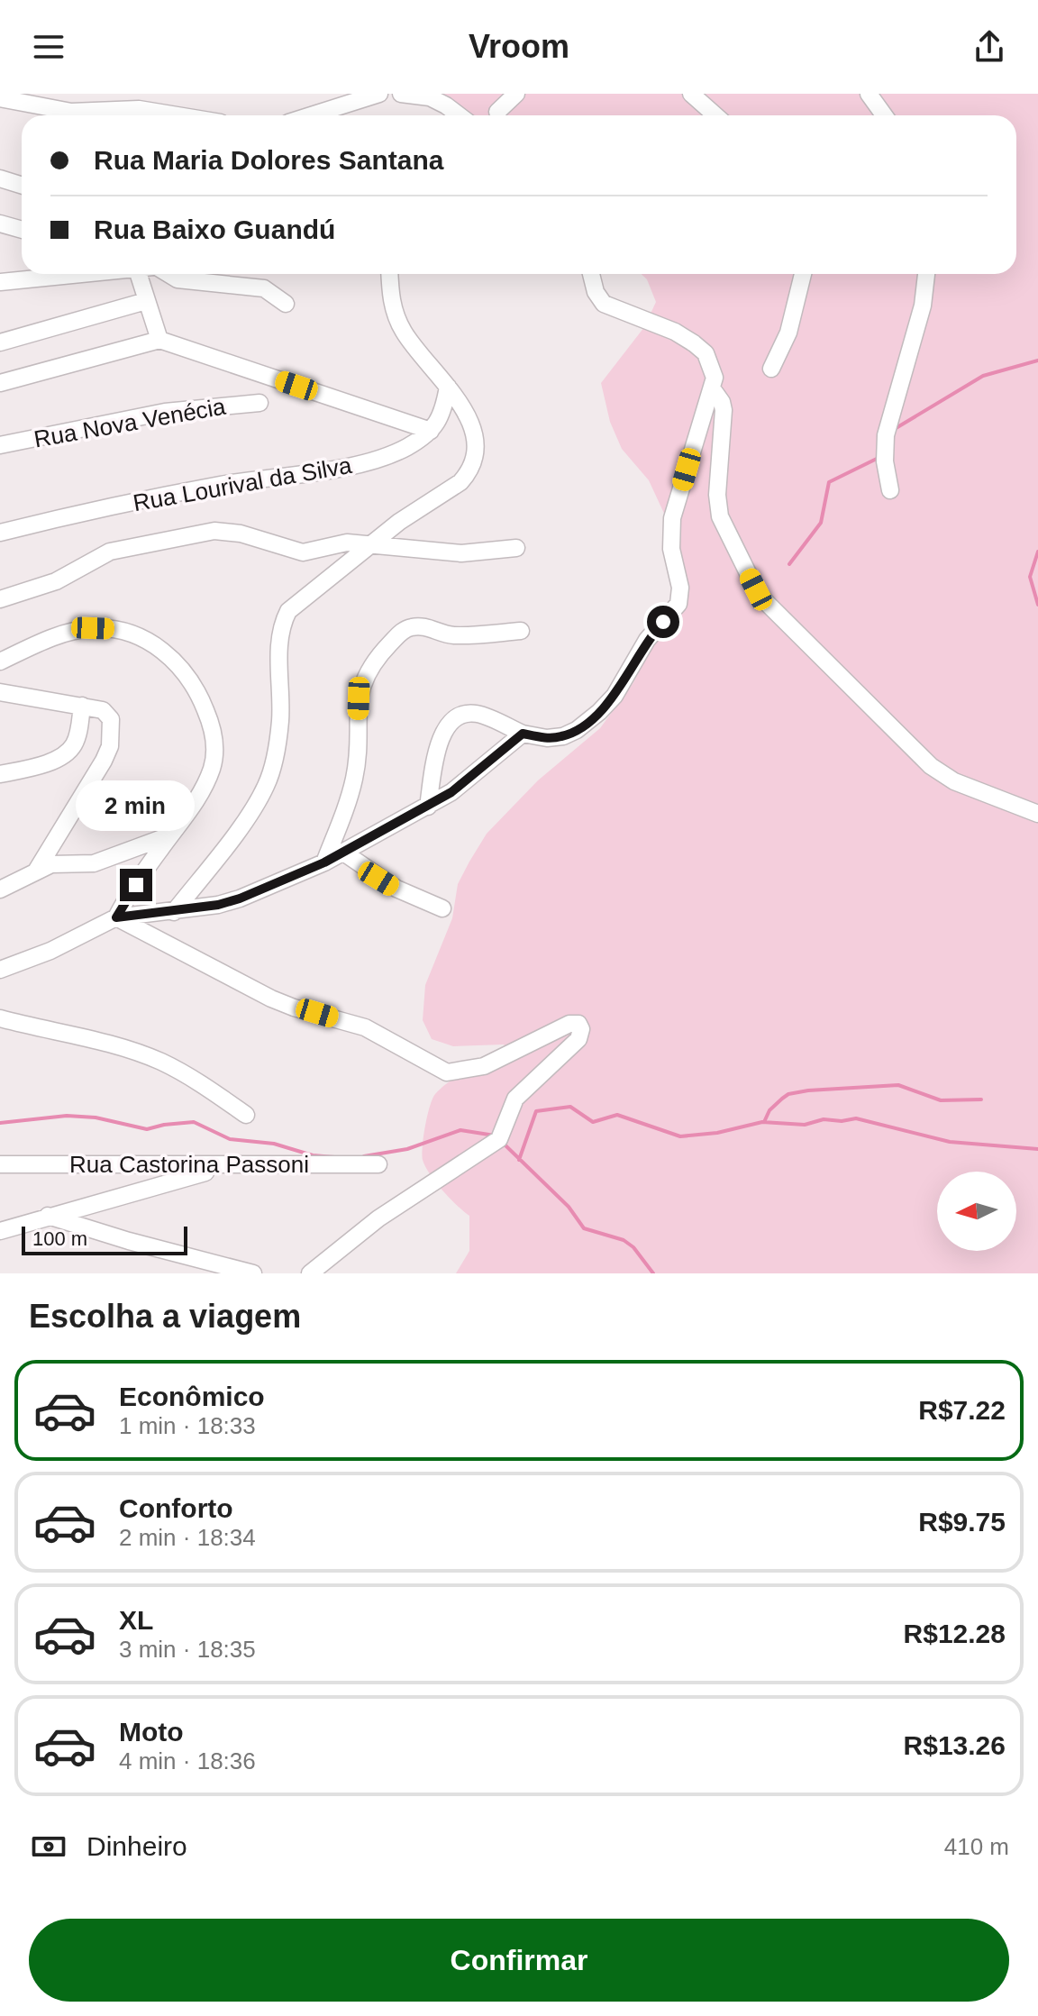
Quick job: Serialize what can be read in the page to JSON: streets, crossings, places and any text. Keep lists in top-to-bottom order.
{
  "streets": {
    "street": ["Rua Nova Venécia", "Rua Lourival da Silva", "Rua Castorina Passoni"]
  },
  "scale_bar": "100 m",
  "north": "left",
  "page": {
    "header": "Vroom",
    "banner": ["Rua Maria Dolores Santana", "Rua Baixo Guandú"],
    "bubble": "2 min",
    "scale": "100 m",
    "heading": "Escolha a viagem",
    "list": [
      {
        "name": "Econômico",
        "note": "1 min · 18:33",
        "value": "R$7.22"
      },
      {
        "name": "Conforto",
        "note": "2 min · 18:34",
        "value": "R$9.75"
      },
      {
        "name": "XL",
        "note": "3 min · 18:35",
        "value": "R$12.28"
      },
      {
        "name": "Moto",
        "note": "4 min · 18:36",
        "value": "R$13.26"
      }
    ],
    "pay": ["Dinheiro", "410 m"],
    "buttons": "Confirmar"
  }
}
